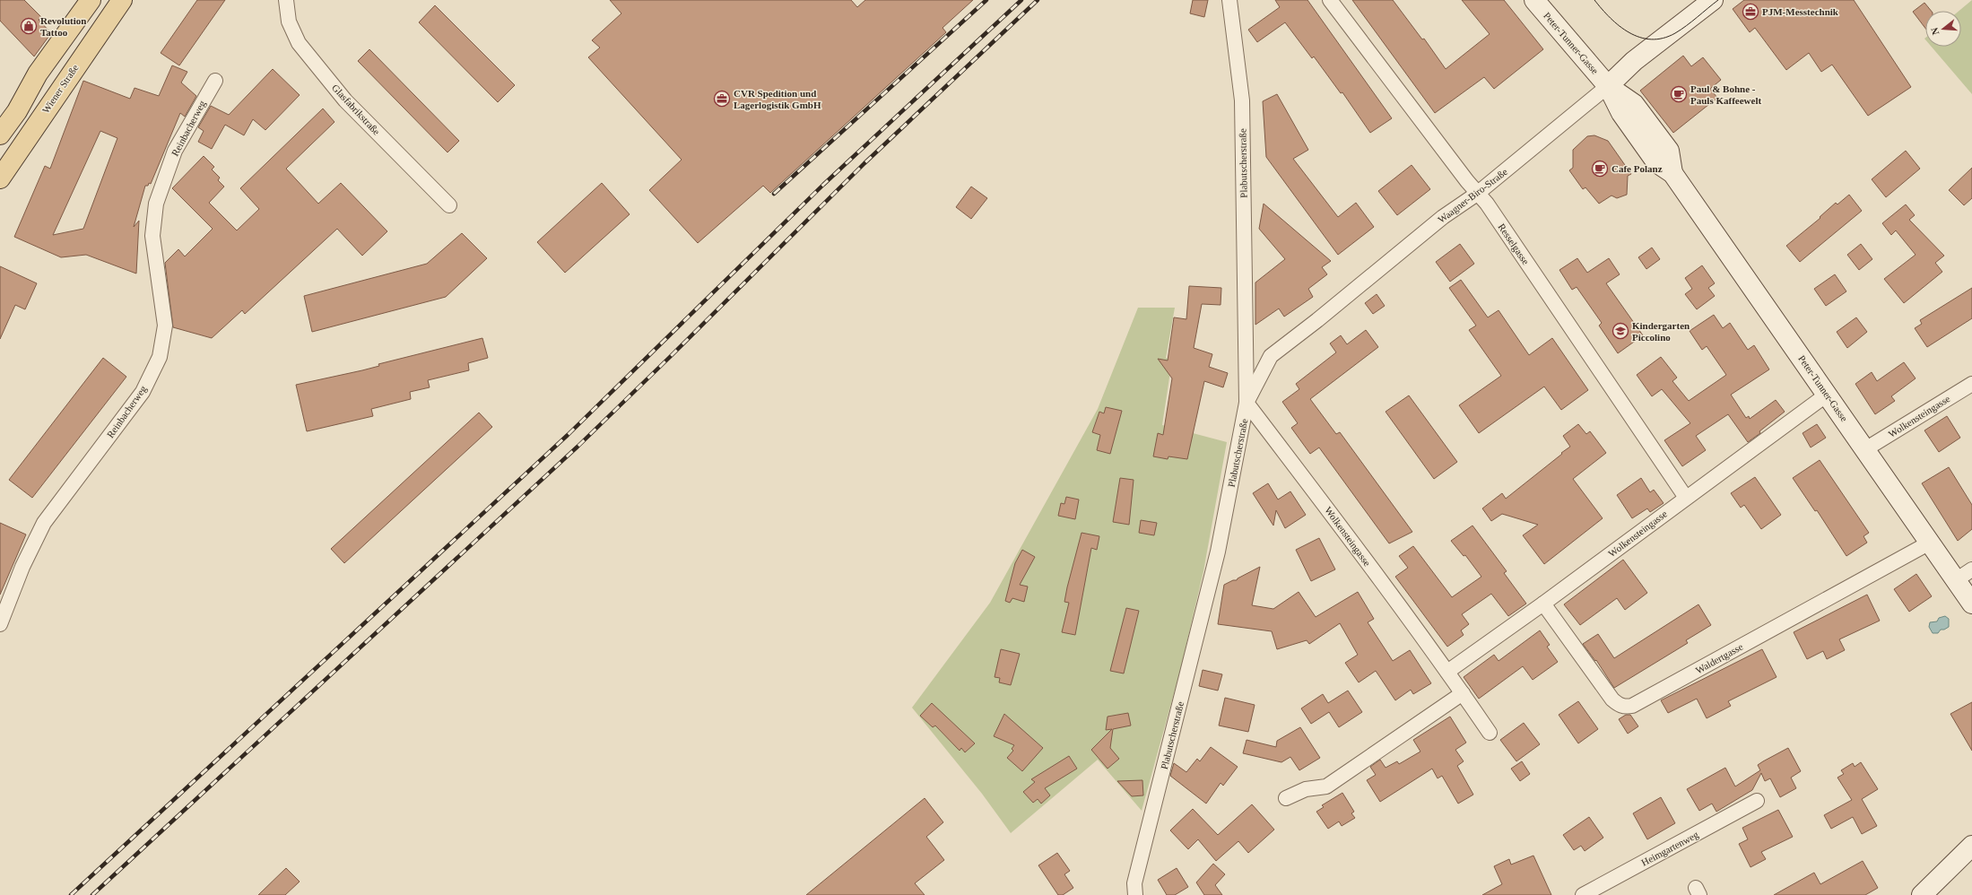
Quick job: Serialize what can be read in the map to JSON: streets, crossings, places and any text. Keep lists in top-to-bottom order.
{
  "streets": {
    "main road": ["Peter-Tunner-Gasse", "Wiener Straße", "Waagner-Biro-Straße"],
    "street": [
      "Glasfabrikstraße",
      "Reinbacherweg",
      "Plabutscherstraße",
      "Resselgasse",
      "Wolkensteingasse",
      "Waldertgasse",
      "Heimgartenweg"
    ]
  },
  "crossings": [
    ["Peter-Tunner-Gasse", "Waagner-Biro-Straße"],
    ["Peter-Tunner-Gasse", "Wolkensteingasse"],
    ["Peter-Tunner-Gasse", "Waldertgasse"],
    ["Plabutscherstraße", "Waagner-Biro-Straße"],
    ["Plabutscherstraße", "Wolkensteingasse"],
    ["Waagner-Biro-Straße", "Resselgasse"],
    ["Waagner-Biro-Straße", "Wolkensteingasse"],
    ["Resselgasse", "Wolkensteingasse"],
    ["Wolkensteingasse", "Waldertgasse"]
  ],
  "places": {
    "office": ["PJM-Messtechnik", "CVR Spedition und Lagerlogistik GmbH"],
    "shop": ["Revolution Tattoo"],
    "cafe": ["Paul & Bohne - Pauls Kaffeewelt", "Cafe Polanz"],
    "school or university": ["Kindergarten Piccolino"]
  },
  "north": "left"
}
